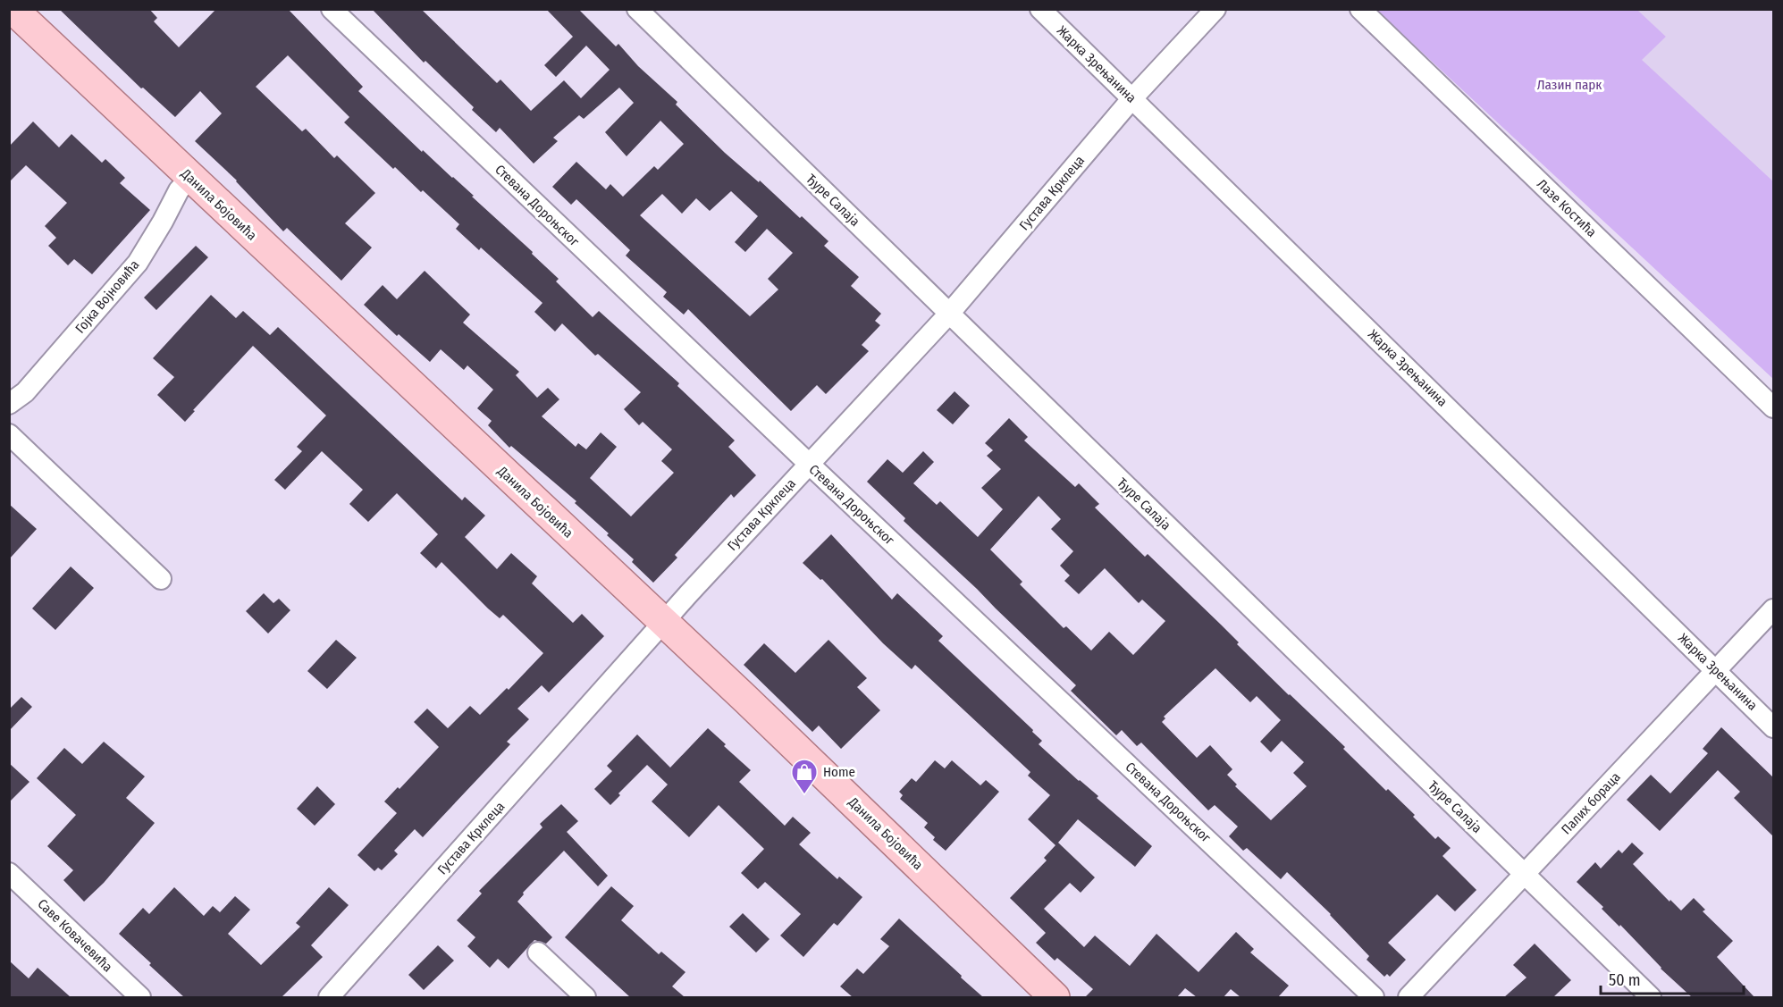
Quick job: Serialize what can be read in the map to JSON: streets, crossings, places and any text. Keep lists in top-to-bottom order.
{
  "streets": {
    "main road": ["Данила Бојовића"],
    "street": [
      "Жарка Зрењанина",
      "Густава Крклеца",
      "Ђуре Салаја",
      "Стевана Дороњског",
      "Лазе Костића",
      "Гојка Војновића",
      "Палих бораца",
      "Саве Ковачевића"
    ]
  },
  "crossings": [
    ["Жарка Зрењанина", "Густава Крклеца"],
    ["Жарка Зрењанина", "Палих бораца"],
    ["Густава Крклеца", "Ђуре Салаја"],
    ["Густава Крклеца", "Данила Бојовића"],
    ["Густава Крклеца", "Стевана Дороњског"],
    ["Ђуре Салаја", "Палих бораца"],
    ["Данила Бојовића", "Гојка Војновића"]
  ],
  "parks": ["Лазин парк"],
  "places": {
    "shop": ["Home"]
  },
  "scale_bar": "50 m"
}
